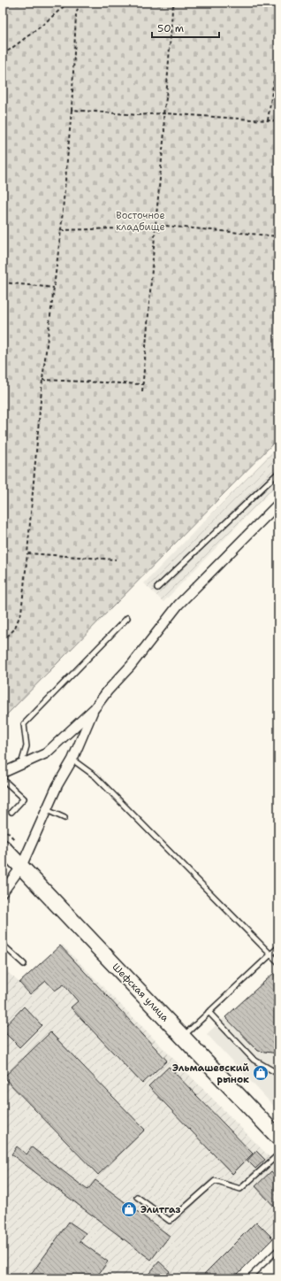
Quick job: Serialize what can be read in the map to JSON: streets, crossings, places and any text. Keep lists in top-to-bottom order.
{
  "streets": {
    "main road": ["Шефская улица"]
  },
  "parks": ["Восточное кладбище"],
  "places": {
    "shop": ["Эльмашевский рынок", "Элитгаз"]
  },
  "scale_bar": "50 m"
}
